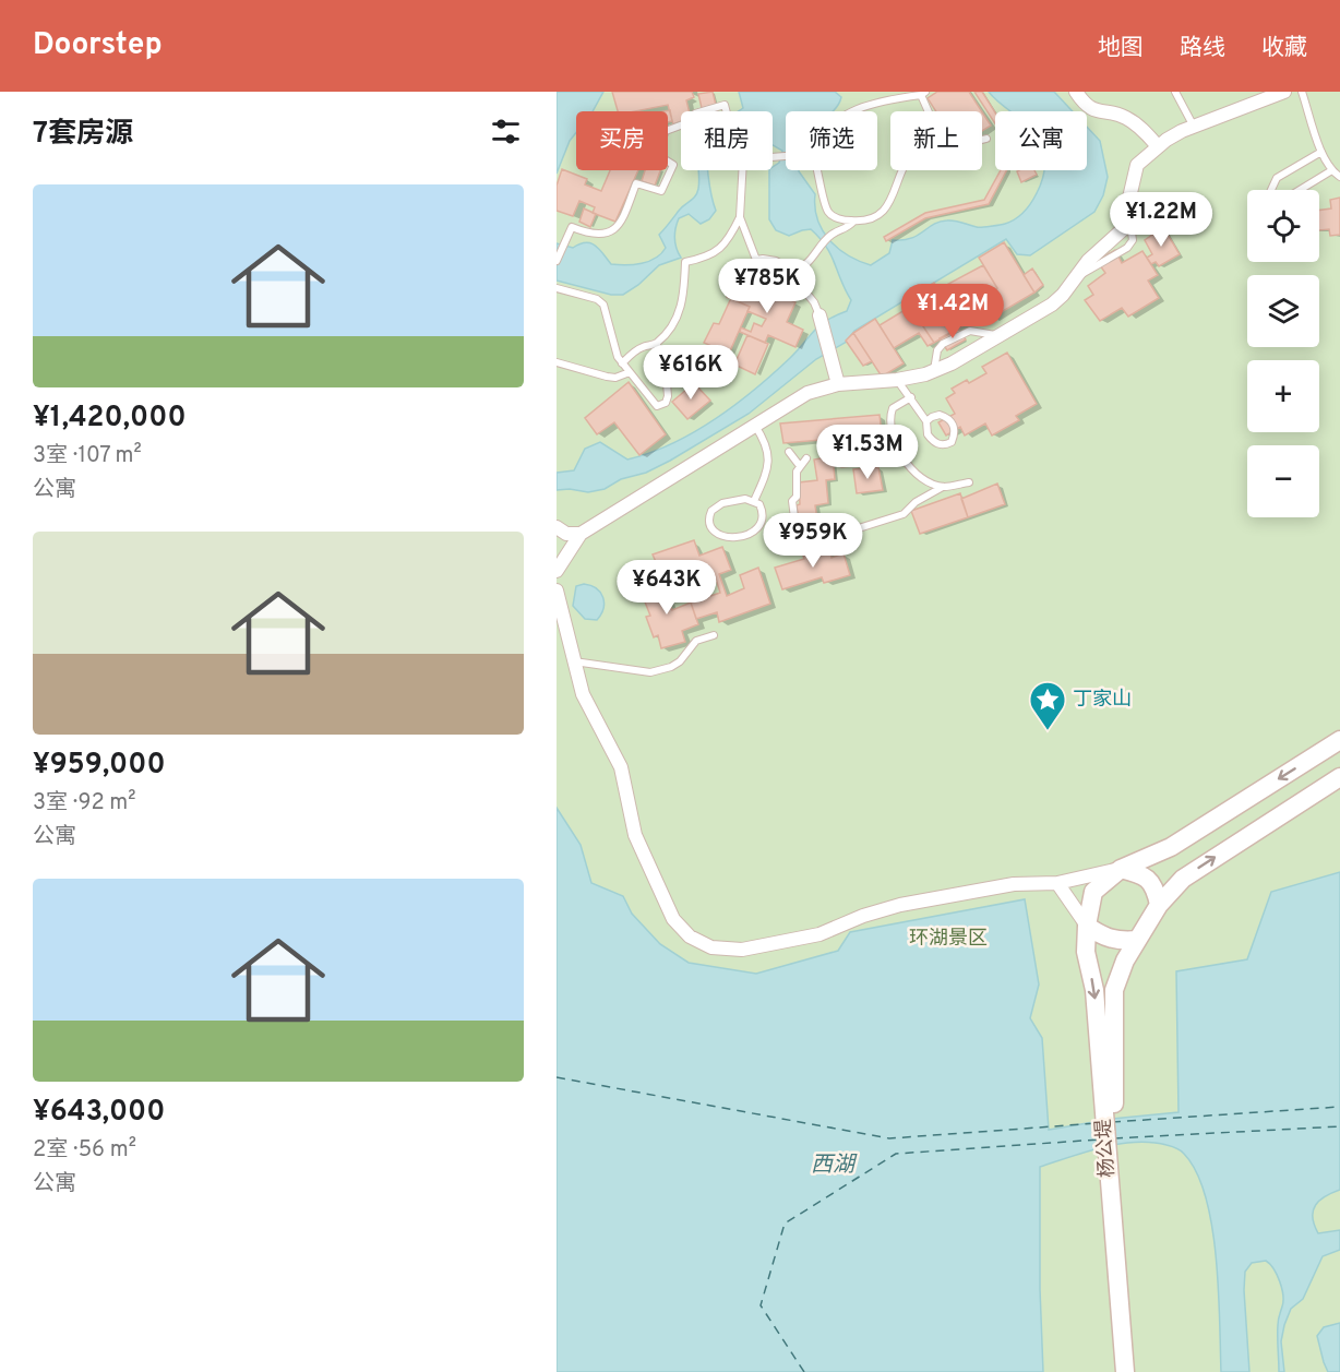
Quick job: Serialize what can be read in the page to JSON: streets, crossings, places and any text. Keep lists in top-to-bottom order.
{
  "streets": {
    "main road": ["杨公堤"]
  },
  "water": ["西湖"],
  "parks": ["环湖景区"],
  "places": {
    "place": ["丁家山"]
  },
  "page": {
    "header": "Doorstep",
    "nav": ["地图", "路线", "收藏"],
    "heading": "7套房源",
    "chip": [
      "买房",
      "租房",
      "筛选",
      "新上",
      "公寓"
    ],
    "list": [
      {
        "name": "¥1,420,000",
        "note": "3室 · 107 m² · 公寓"
      },
      {
        "name": "¥959,000",
        "note": "3室 · 92 m² · 公寓"
      },
      {
        "name": "¥643,000",
        "note": "2室 · 56 m² · 公寓"
      }
    ],
    "map_buttons": ["+", "−"],
    "price": [
      "¥1.22M",
      "¥785K",
      "¥1.42M",
      "¥616K",
      "¥1.53M",
      "¥959K",
      "¥643K"
    ]
  }
}
